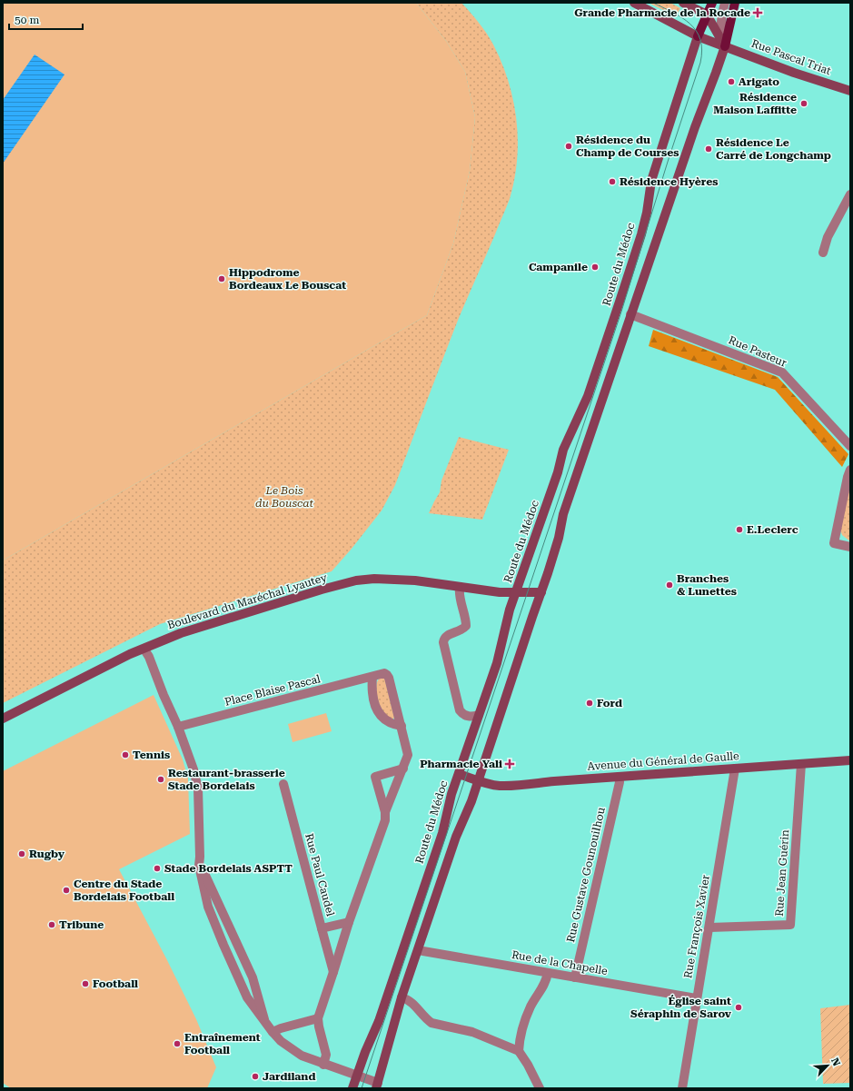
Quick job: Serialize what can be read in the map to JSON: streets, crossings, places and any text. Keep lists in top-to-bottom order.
{
  "streets": {
    "main road": [
      "Rue Pascal Triat",
      "Route du Médoc",
      "Boulevard du Maréchal Lyautey",
      "Avenue du Général de Gaulle"
    ],
    "street": [
      "Rue Pasteur",
      "Place Blaise Pascal",
      "Rue Jean Guérin",
      "Rue Paul Caudel",
      "Rue Gustave Gounouilhou",
      "Rue François Xavier",
      "Rue de la Chapelle"
    ]
  },
  "crossings": [
    ["Rue Pascal Triat", "Route du Médoc"],
    ["Route du Médoc", "Boulevard du Maréchal Lyautey"],
    ["Route du Médoc", "Avenue du Général de Gaulle"],
    ["Avenue du Général de Gaulle", "Rue Jean Guérin"],
    ["Avenue du Général de Gaulle", "Rue Gustave Gounouilhou"],
    ["Avenue du Général de Gaulle", "Rue François Xavier"],
    ["Rue Jean Guérin", "Rue François Xavier"],
    ["Rue Gustave Gounouilhou", "Rue de la Chapelle"],
    ["Rue François Xavier", "Rue de la Chapelle"]
  ],
  "parks": ["Le Bois du Bouscat"],
  "places": {
    "health": ["Grande Pharmacie de la Rocade", "Pharmacie Yali"],
    "other": [
      "Arigato",
      "Résidence Maison Laffitte",
      "Résidence du Champ de Courses",
      "Résidence Le Carré de Longchamp",
      "Résidence Hyères",
      "Campanile",
      "Hippodrome Bordeaux Le Bouscat",
      "E.Leclerc",
      "Branches & Lunettes",
      "Ford",
      "Tennis",
      "Restaurant-brasserie Stade Bordelais",
      "Rugby",
      "Stade Bordelais ASPTT",
      "Centre du Stade Bordelais Football",
      "Tribune",
      "Football",
      "Église saint Séraphin de Sarov",
      "Entraînement Football",
      "Jardiland"
    ]
  },
  "scale_bar": "50 m",
  "north": "top right"
}
